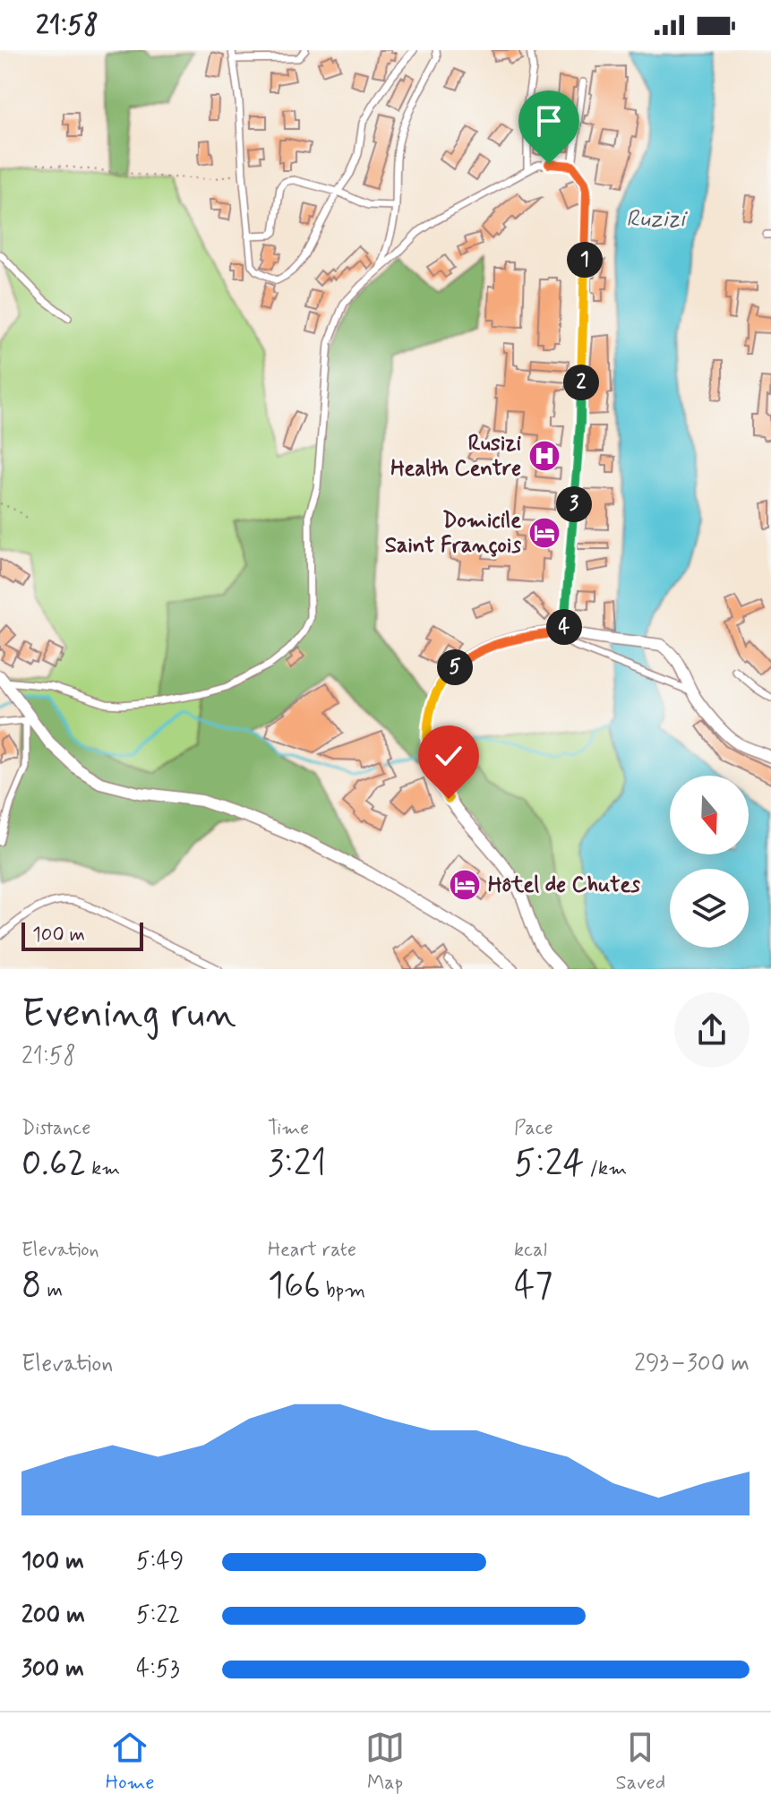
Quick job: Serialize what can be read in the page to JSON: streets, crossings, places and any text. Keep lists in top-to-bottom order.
{
  "water": ["Ruzizi"],
  "places": {
    "hospital": ["Rusizi Health Centre"],
    "hotel": ["Domicile Saint François", "Hôtel de Chutes"]
  },
  "scale_bar": "100 m",
  "north": "bottom",
  "page": {
    "status": "21:58",
    "pins": [
      "1",
      "2",
      "3",
      "4",
      "5"
    ],
    "scale": "100 m",
    "heading": ["Evening run", "21:58"],
    "stats": [
      ["Distance", "0.62 km"],
      ["Time", "3:21"],
      ["Pace", "5:24 /km"],
      ["Elevation", "8 m"],
      ["Heart rate", "166 bpm"],
      ["kcal", "47"]
    ],
    "chart": ["Elevation", "293–300 m"],
    "list": [
      {
        "name": "100 m",
        "note": "5:49"
      },
      {
        "name": "200 m",
        "note": "5:22"
      },
      {
        "name": "300 m",
        "note": "4:53"
      }
    ],
    "tabs": ["Home", "Map", "Saved"]
  }
}
